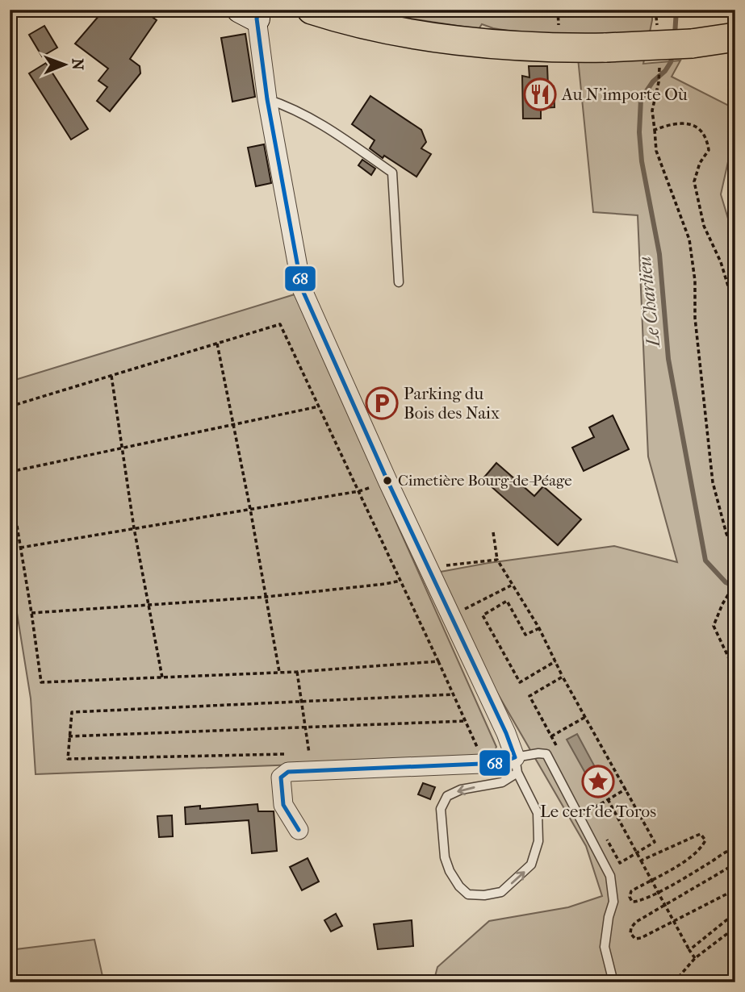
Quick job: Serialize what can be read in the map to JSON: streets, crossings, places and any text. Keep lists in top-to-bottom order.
{
  "water": ["Le Charlieu"],
  "places": {
    "restaurant": ["Au N'importe Où"],
    "parking": ["Parking du Bois des Naix"],
    "other": ["Cimetière Bourg-de-Péage"],
    "place": ["Le cerf de Toros"]
  },
  "lines": ["transit line 68"],
  "north": "right"
}
